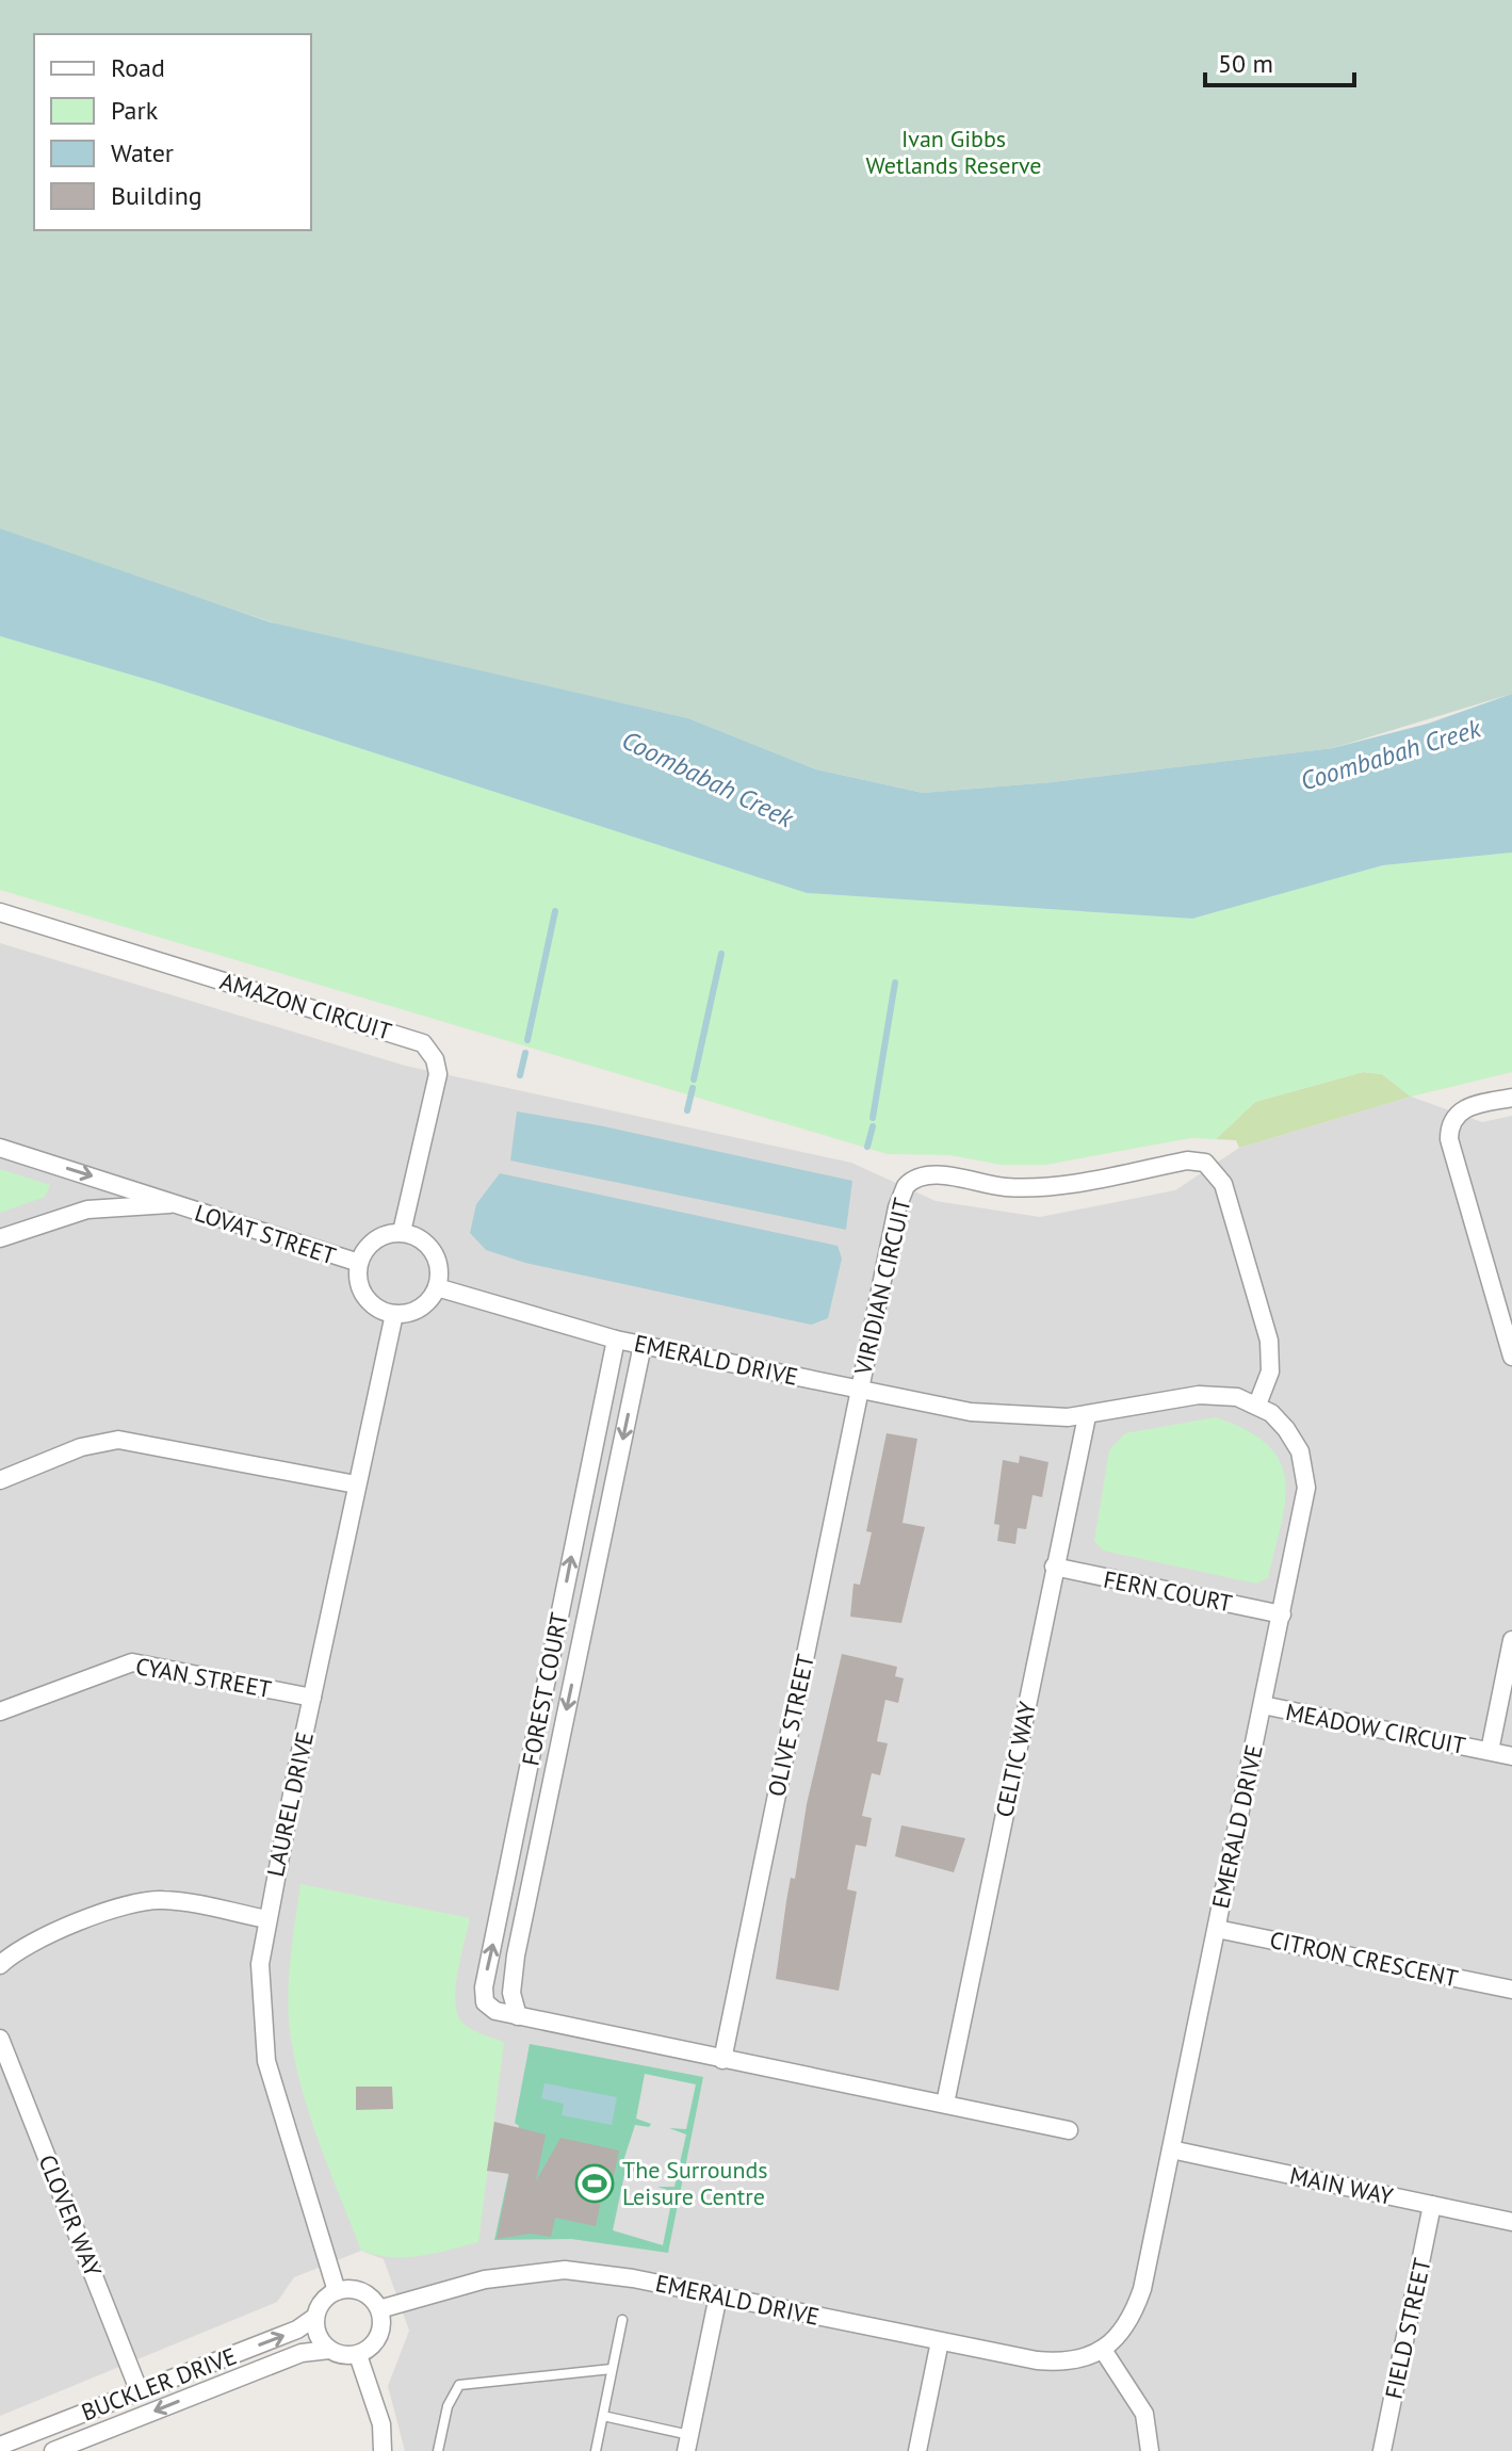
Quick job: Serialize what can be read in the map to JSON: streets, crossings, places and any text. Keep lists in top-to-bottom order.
{
  "streets": {
    "street": [
      "AMAZON CIRCUIT",
      "LOVAT STREET",
      "VIRIDIAN CIRCUIT",
      "EMERALD DRIVE",
      "FERN COURT",
      "CYAN STREET",
      "FOREST COURT",
      "OLIVE STREET",
      "MEADOW CIRCUIT",
      "CELTIC WAY",
      "LAUREL DRIVE",
      "CITRON CRESCENT",
      "MAIN WAY",
      "CLOVER WAY",
      "FIELD STREET",
      "BUCKLER DRIVE"
    ]
  },
  "crossings": [
    ["AMAZON CIRCUIT", "LOVAT STREET"],
    ["AMAZON CIRCUIT", "EMERALD DRIVE"],
    ["AMAZON CIRCUIT", "LAUREL DRIVE"],
    ["LOVAT STREET", "EMERALD DRIVE"],
    ["LOVAT STREET", "LAUREL DRIVE"],
    ["VIRIDIAN CIRCUIT", "EMERALD DRIVE"],
    ["VIRIDIAN CIRCUIT", "OLIVE STREET"],
    ["EMERALD DRIVE", "FERN COURT"],
    ["EMERALD DRIVE", "FOREST COURT"],
    ["EMERALD DRIVE", "OLIVE STREET"],
    ["EMERALD DRIVE", "MEADOW CIRCUIT"],
    ["EMERALD DRIVE", "CELTIC WAY"],
    ["EMERALD DRIVE", "LAUREL DRIVE"],
    ["EMERALD DRIVE", "CITRON CRESCENT"],
    ["EMERALD DRIVE", "MAIN WAY"],
    ["EMERALD DRIVE", "BUCKLER DRIVE"],
    ["FERN COURT", "CELTIC WAY"],
    ["CYAN STREET", "LAUREL DRIVE"],
    ["FOREST COURT", "OLIVE STREET"],
    ["FOREST COURT", "CELTIC WAY"],
    ["LAUREL DRIVE", "BUCKLER DRIVE"],
    ["MAIN WAY", "FIELD STREET"],
    ["CLOVER WAY", "BUCKLER DRIVE"]
  ],
  "water": ["Coombabah Creek"],
  "parks": ["Ivan Gibbs Wetlands Reserve"],
  "places": {
    "sports": ["The Surrounds Leisure Centre"]
  },
  "legend": [
    "Road",
    "Park",
    "Water",
    "Building"
  ],
  "scale_bar": "50 m"
}
